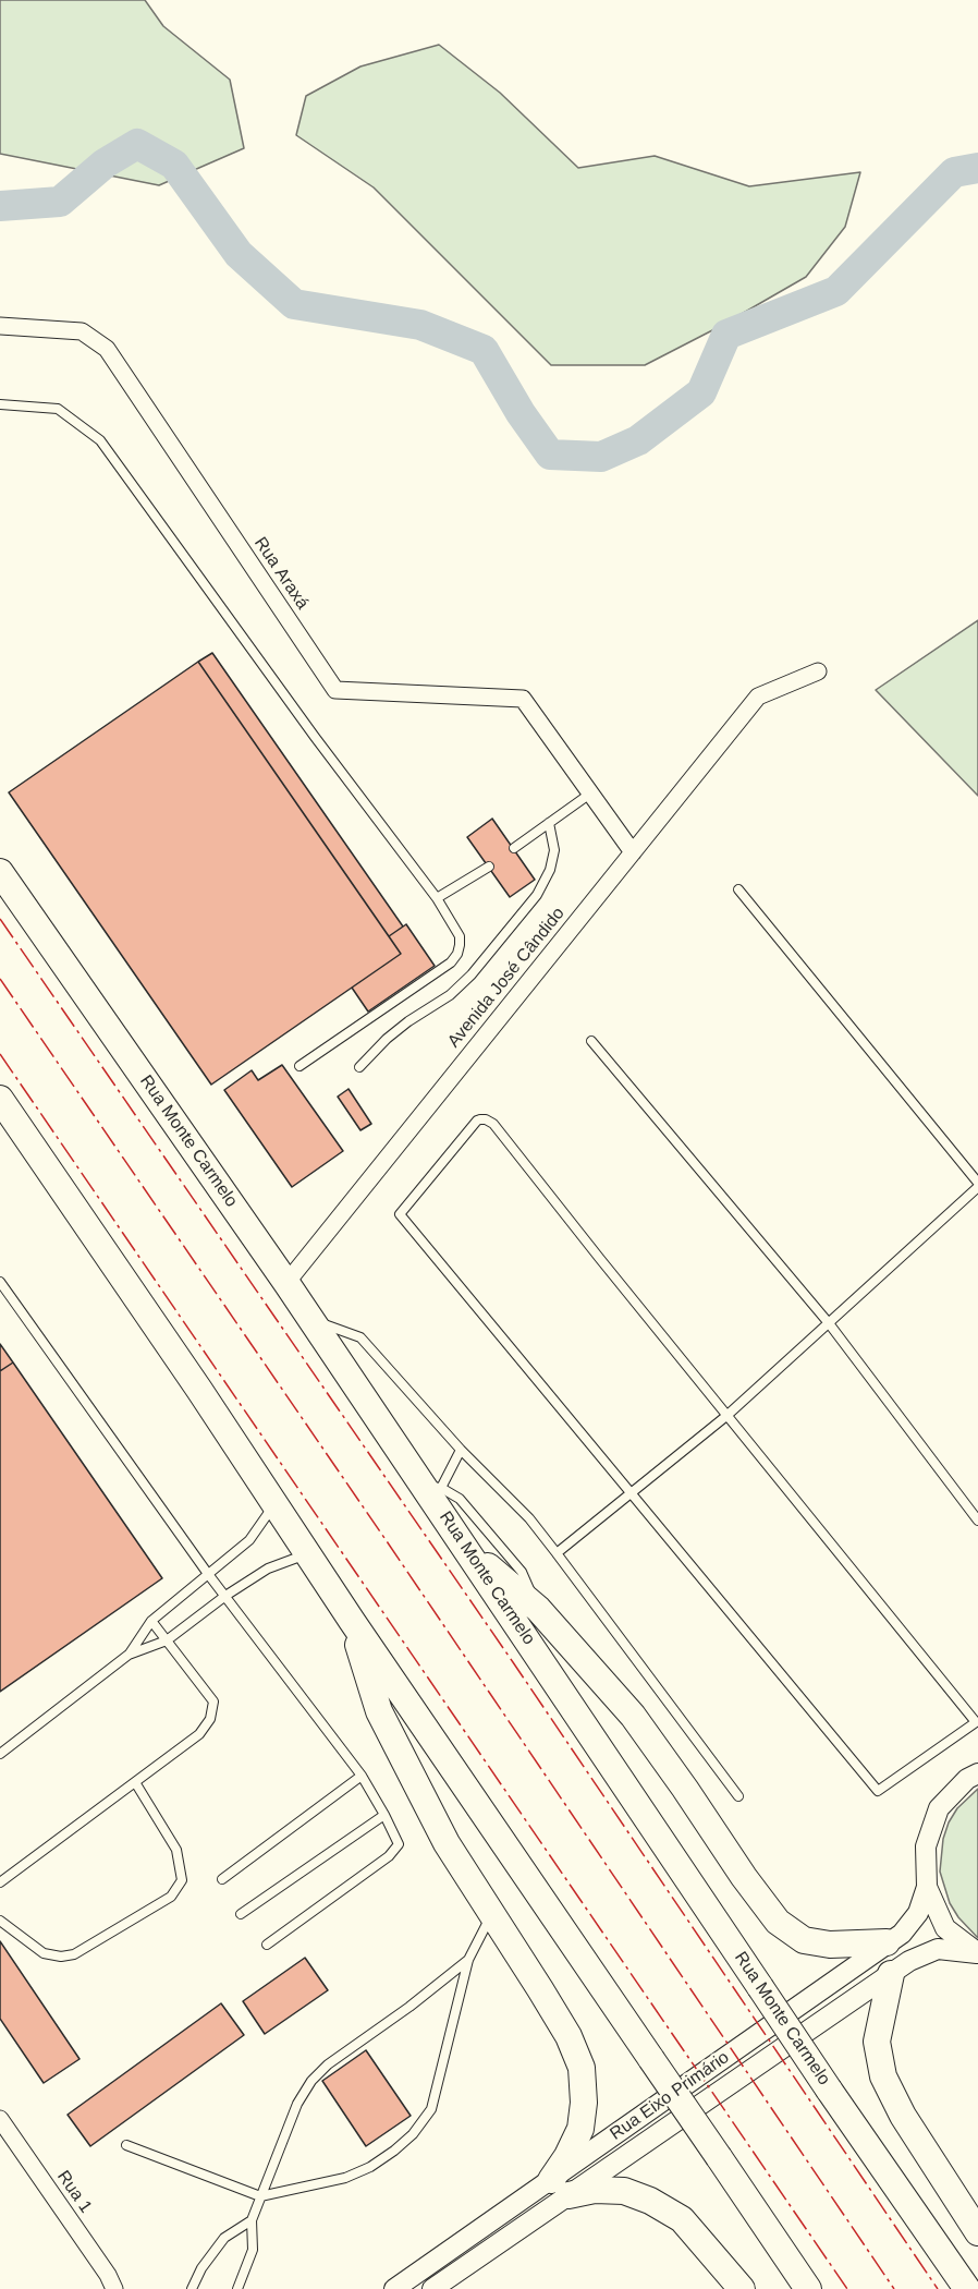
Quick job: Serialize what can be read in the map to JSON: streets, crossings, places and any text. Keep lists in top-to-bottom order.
{
  "streets": {
    "highway": ["Rua Monte Carmelo"],
    "street": [
      "Rua Araxá",
      "Avenida José Cândido",
      "Rua Eixo Primário",
      "Rua 1"
    ]
  },
  "crossings": [
    ["Avenida José Cândido", "Rua Monte Carmelo"]
  ]
}
